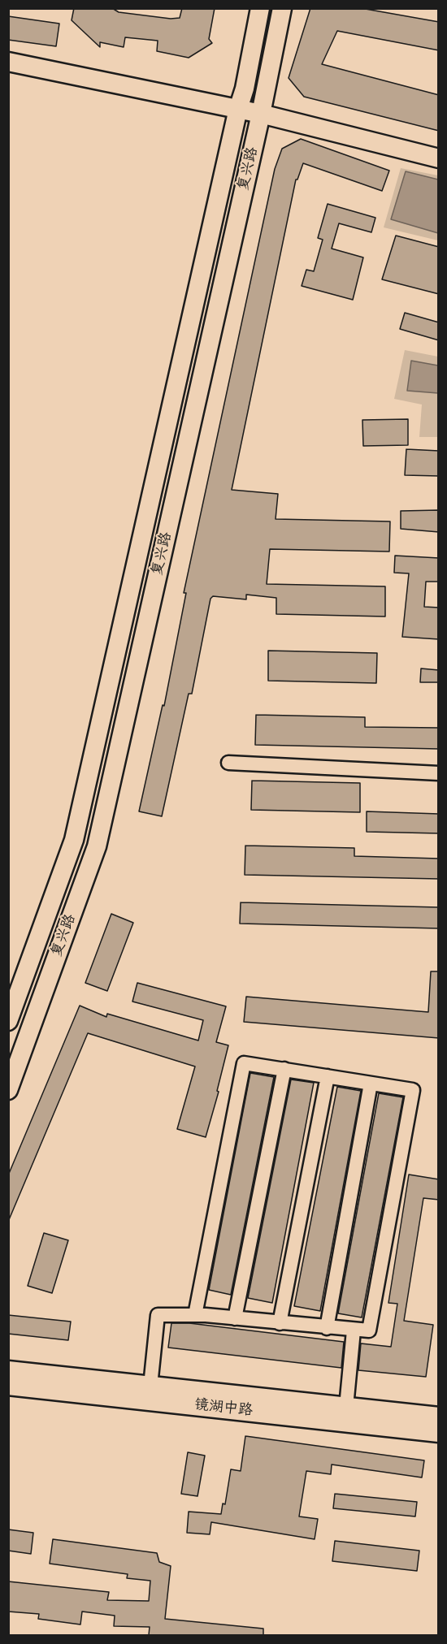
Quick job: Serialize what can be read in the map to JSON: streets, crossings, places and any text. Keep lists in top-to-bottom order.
{
  "streets": {
    "street": ["复兴路", "镜湖中路"]
  }
}
